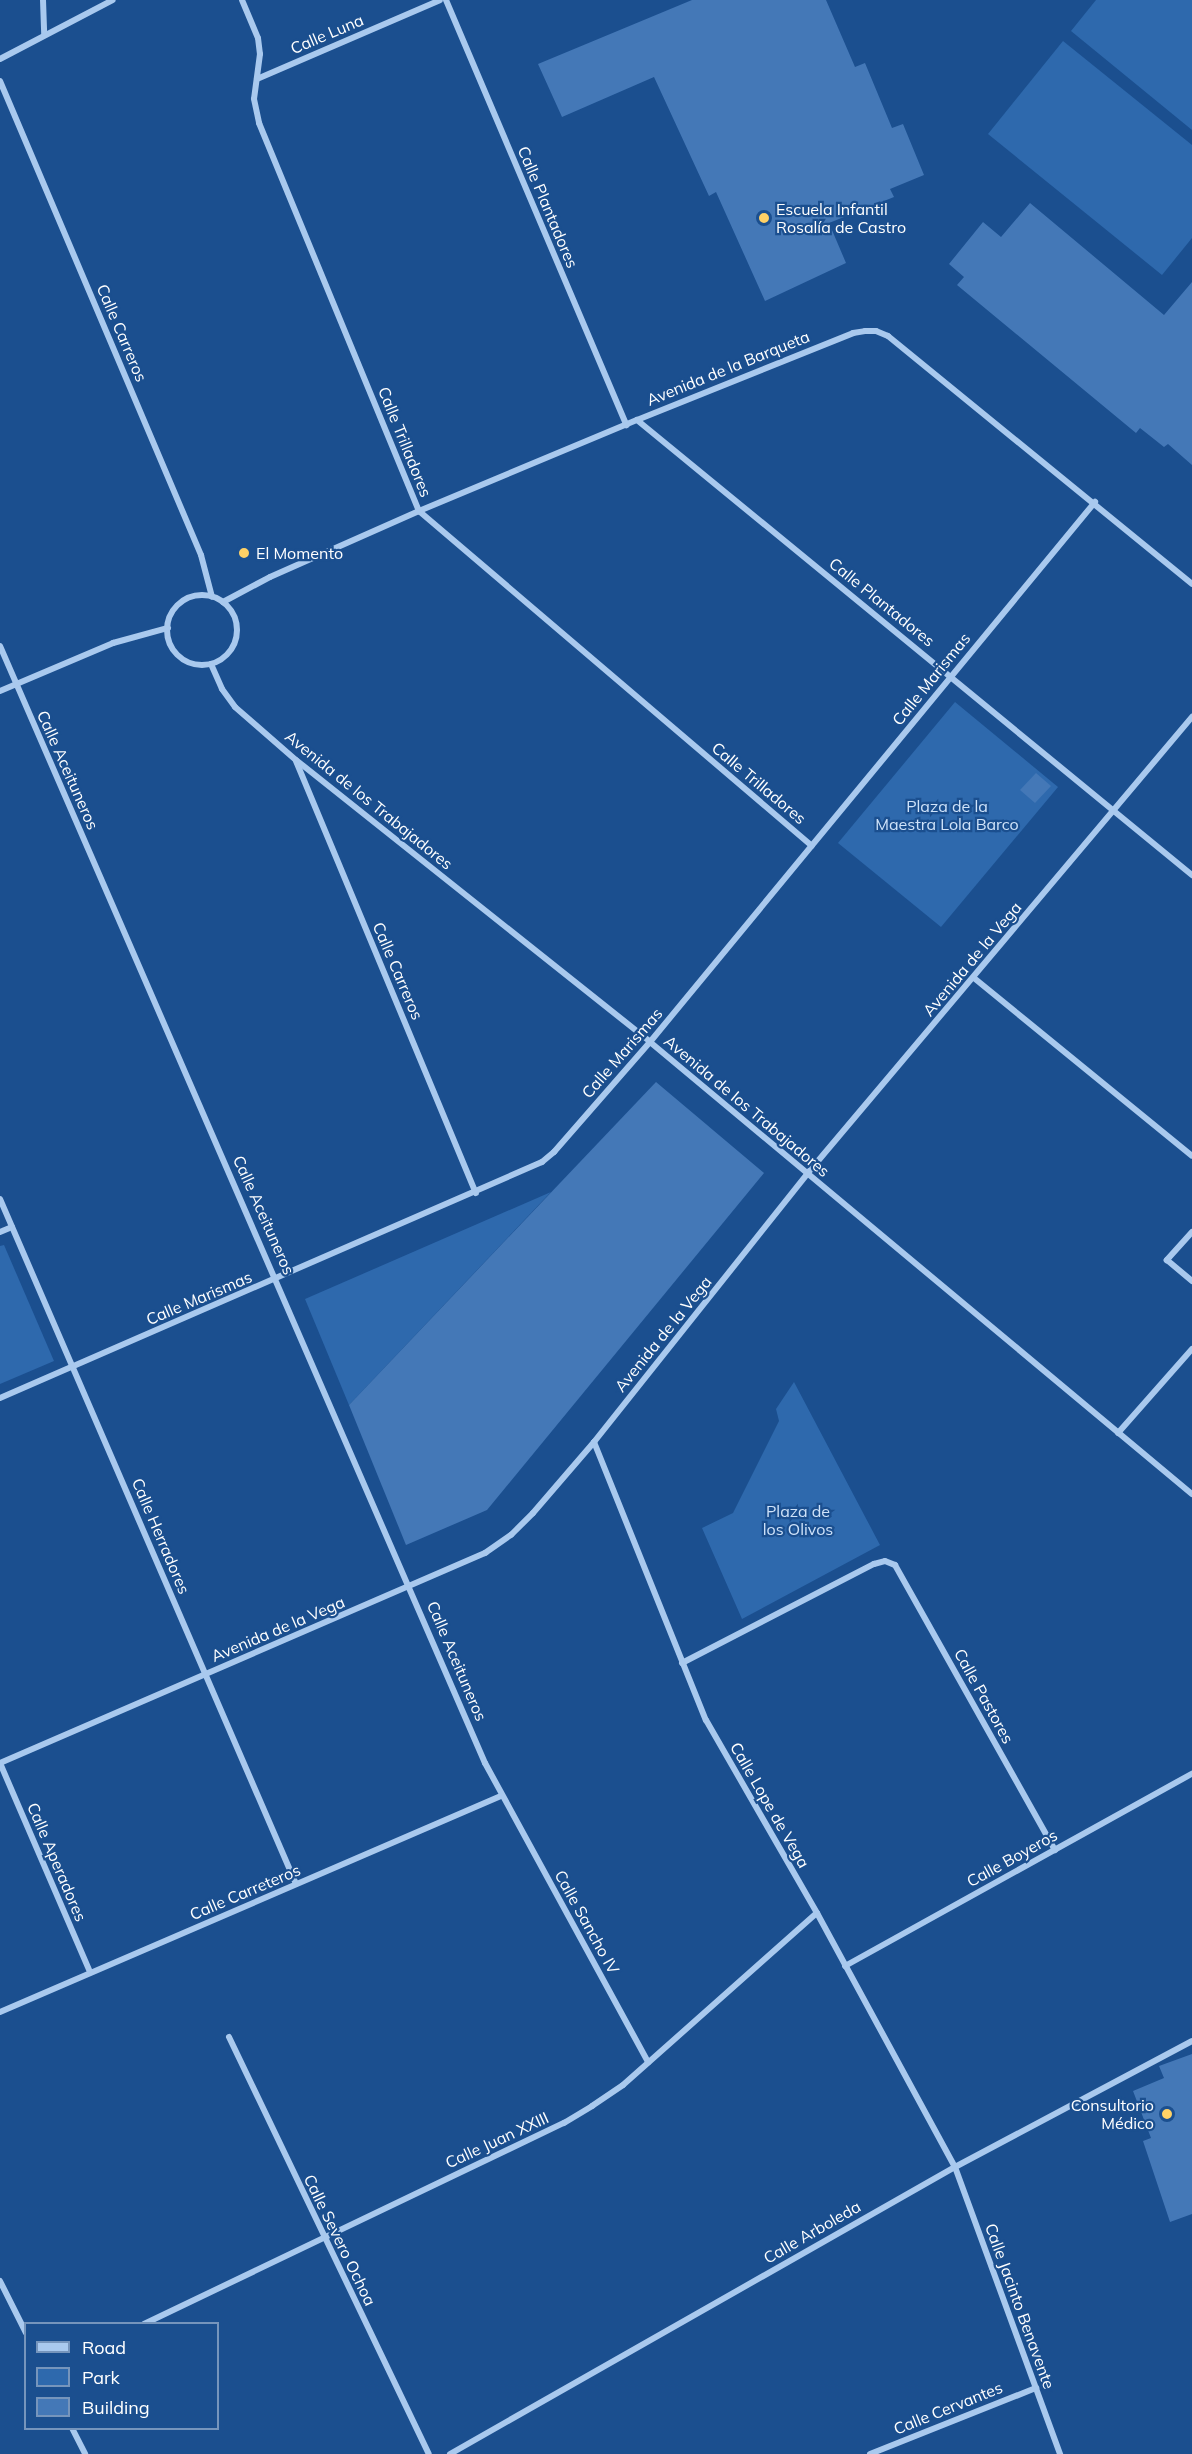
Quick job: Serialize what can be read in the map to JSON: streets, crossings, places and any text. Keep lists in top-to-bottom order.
{
  "streets": {
    "street": [
      "Calle Luna",
      "Calle Plantadores",
      "Calle Carreros",
      "Avenida de la Barqueta",
      "Calle Trilladores",
      "Calle Marismas",
      "Calle Aceituneros",
      "Avenida de los Trabajadores",
      "Avenida de la Vega",
      "Calle Herradores",
      "Calle Pastores",
      "Calle Lope de Vega",
      "Calle Boyeros",
      "Calle Aperadores",
      "Calle Carreteros",
      "Calle Sancho IV",
      "Calle Juan XXIII",
      "Calle Arboleda",
      "Calle Severo Ochoa",
      "Calle Jacinto Benavente",
      "Calle Cervantes"
    ]
  },
  "crossings": [
    ["Calle Luna", "Calle Trilladores"],
    ["Calle Plantadores", "Avenida de la Barqueta"],
    ["Calle Plantadores", "Calle Marismas"],
    ["Calle Plantadores", "Avenida de la Vega"],
    ["Calle Carreros", "Avenida de la Barqueta"],
    ["Calle Carreros", "Calle Marismas"],
    ["Calle Carreros", "Avenida de los Trabajadores"],
    ["Avenida de la Barqueta", "Calle Trilladores"],
    ["Avenida de la Barqueta", "Calle Marismas"],
    ["Avenida de la Barqueta", "Avenida de los Trabajadores"],
    ["Calle Trilladores", "Calle Marismas"],
    ["Calle Marismas", "Calle Aceituneros"],
    ["Calle Marismas", "Avenida de los Trabajadores"],
    ["Calle Marismas", "Calle Herradores"],
    ["Calle Aceituneros", "Avenida de la Vega"],
    ["Calle Aceituneros", "Calle Carreteros"],
    ["Calle Aceituneros", "Calle Sancho IV"],
    ["Avenida de los Trabajadores", "Avenida de la Vega"],
    ["Avenida de la Vega", "Calle Herradores"],
    ["Avenida de la Vega", "Calle Lope de Vega"],
    ["Avenida de la Vega", "Calle Aperadores"],
    ["Calle Herradores", "Calle Carreteros"],
    ["Calle Pastores", "Calle Lope de Vega"],
    ["Calle Pastores", "Calle Boyeros"],
    ["Calle Lope de Vega", "Calle Boyeros"],
    ["Calle Lope de Vega", "Calle Juan XXIII"],
    ["Calle Lope de Vega", "Calle Arboleda"],
    ["Calle Lope de Vega", "Calle Jacinto Benavente"],
    ["Calle Aperadores", "Calle Carreteros"],
    ["Calle Carreteros", "Calle Sancho IV"],
    ["Calle Sancho IV", "Calle Juan XXIII"],
    ["Calle Juan XXIII", "Calle Severo Ochoa"],
    ["Calle Arboleda", "Calle Jacinto Benavente"],
    ["Calle Jacinto Benavente", "Calle Cervantes"]
  ],
  "parks": ["Plaza de la Maestra Lola Barco", "Plaza de los Olivos"],
  "places": ["Escuela Infantil Rosalía de Castro", "El Momento", "Consultorio Médico"],
  "legend": ["Road", "Park", "Building"]
}
